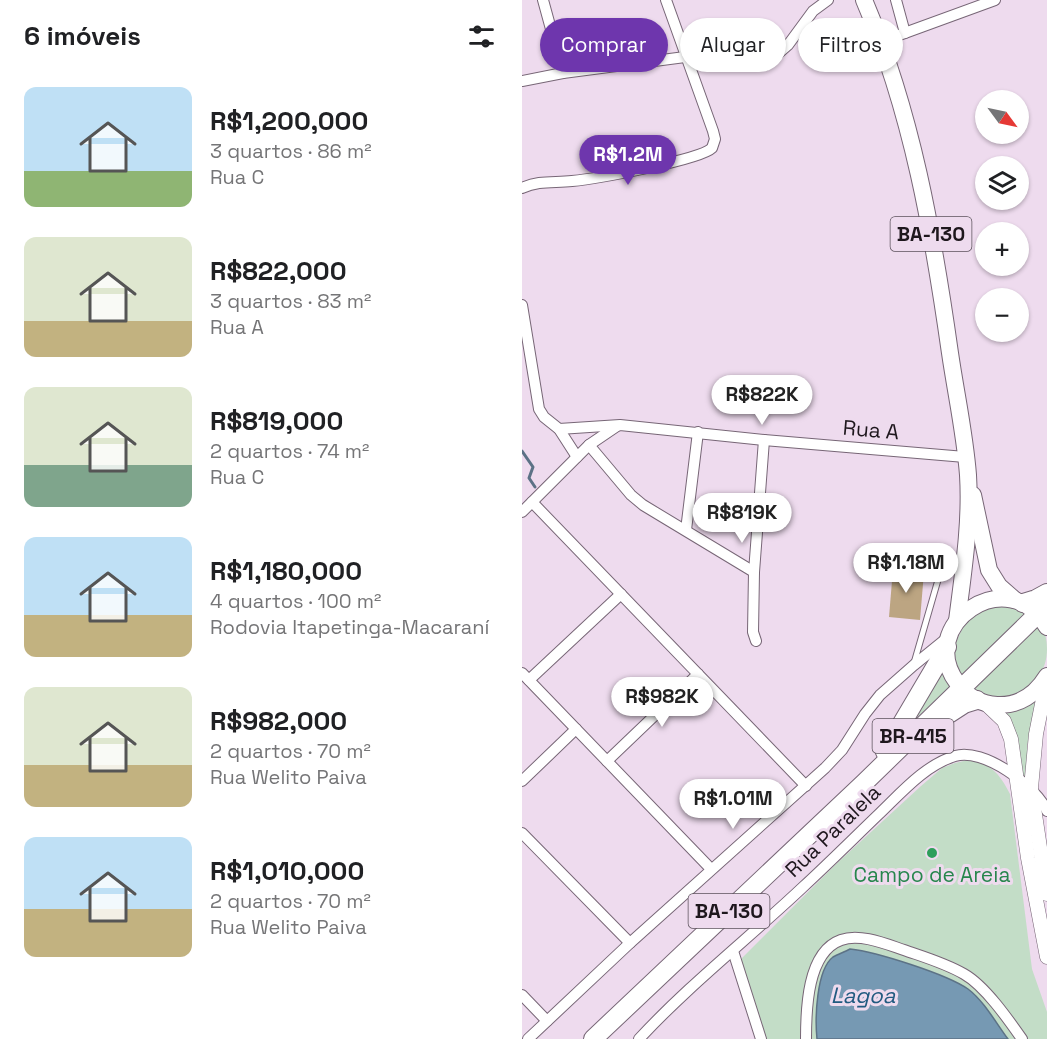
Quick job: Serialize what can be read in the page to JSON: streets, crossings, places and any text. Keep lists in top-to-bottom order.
{
  "streets": {
    "highway": ["BA-130", "BR-415"],
    "street": ["Rua A", "Rua Paralela"]
  },
  "crossings": [
    ["BA-130", "Rua A"]
  ],
  "water": ["Lagoa"],
  "places": ["Campo de Areia"],
  "north": "bottom right",
  "page": {
    "heading": "6 imóveis",
    "chip": ["Comprar", "Alugar", "Filtros"],
    "list": [
      {
        "name": "R$1,200,000",
        "note": "3 quartos · 86 m² · Rua C"
      },
      {
        "name": "R$822,000",
        "note": "3 quartos · 83 m² · Rua A"
      },
      {
        "name": "R$819,000",
        "note": "2 quartos · 74 m² · Rua C"
      },
      {
        "name": "R$1,180,000",
        "note": "4 quartos · 100 m² · Rodovia Itapetinga-Macaraní"
      },
      {
        "name": "R$982,000",
        "note": "2 quartos · 70 m² · Rua Welito Paiva"
      },
      {
        "name": "R$1,010,000",
        "note": "2 quartos · 70 m² · Rua Welito Paiva"
      }
    ],
    "map_buttons": ["+", "−"],
    "price": [
      "R$1.2M",
      "R$822K",
      "R$819K",
      "R$1.18M",
      "R$982K",
      "R$1.01M"
    ]
  }
}
